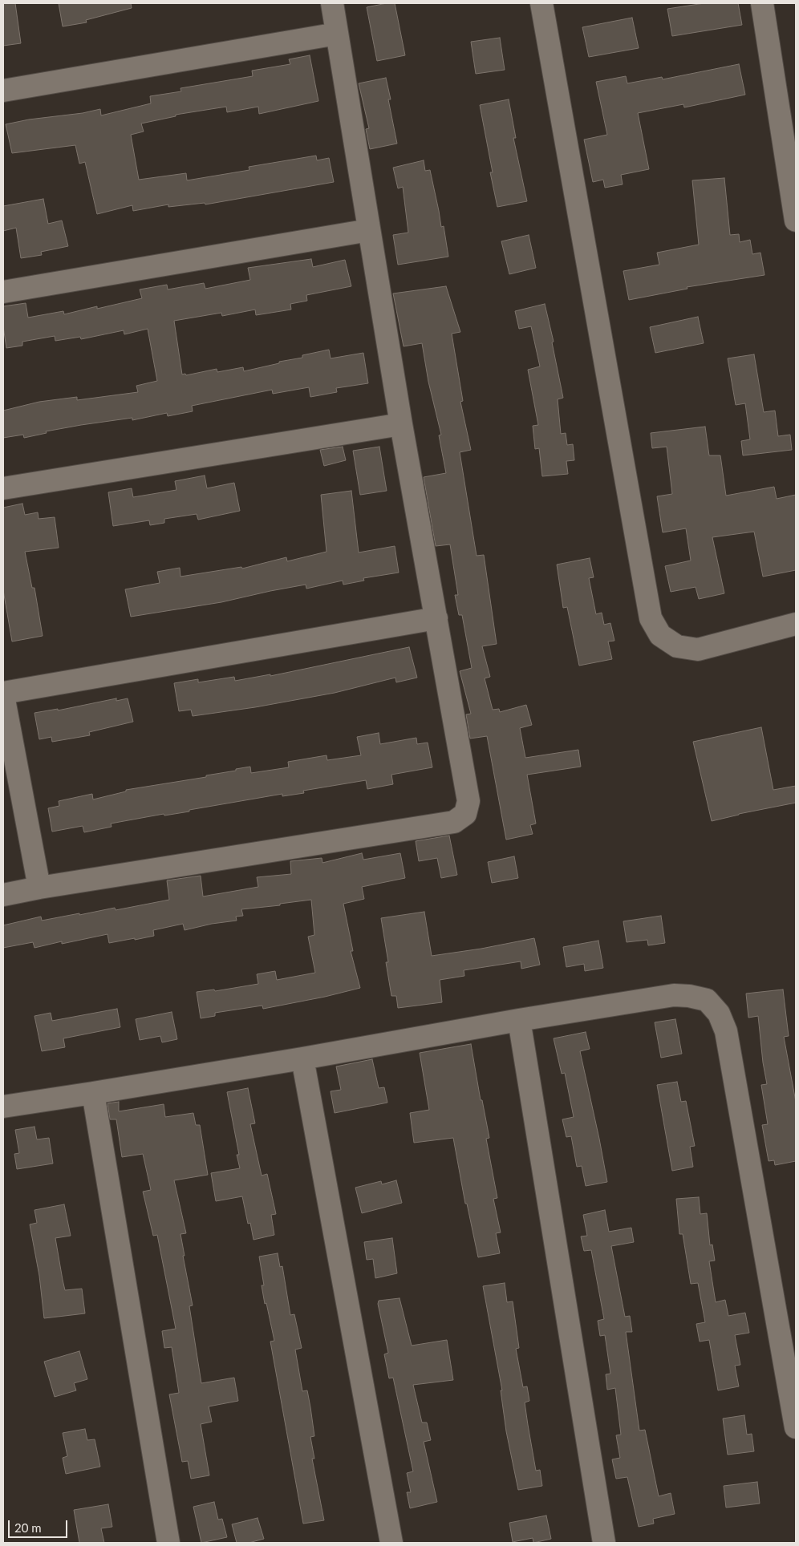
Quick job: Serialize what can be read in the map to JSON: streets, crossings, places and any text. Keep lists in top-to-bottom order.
{
  "scale_bar": "20 m"
}
